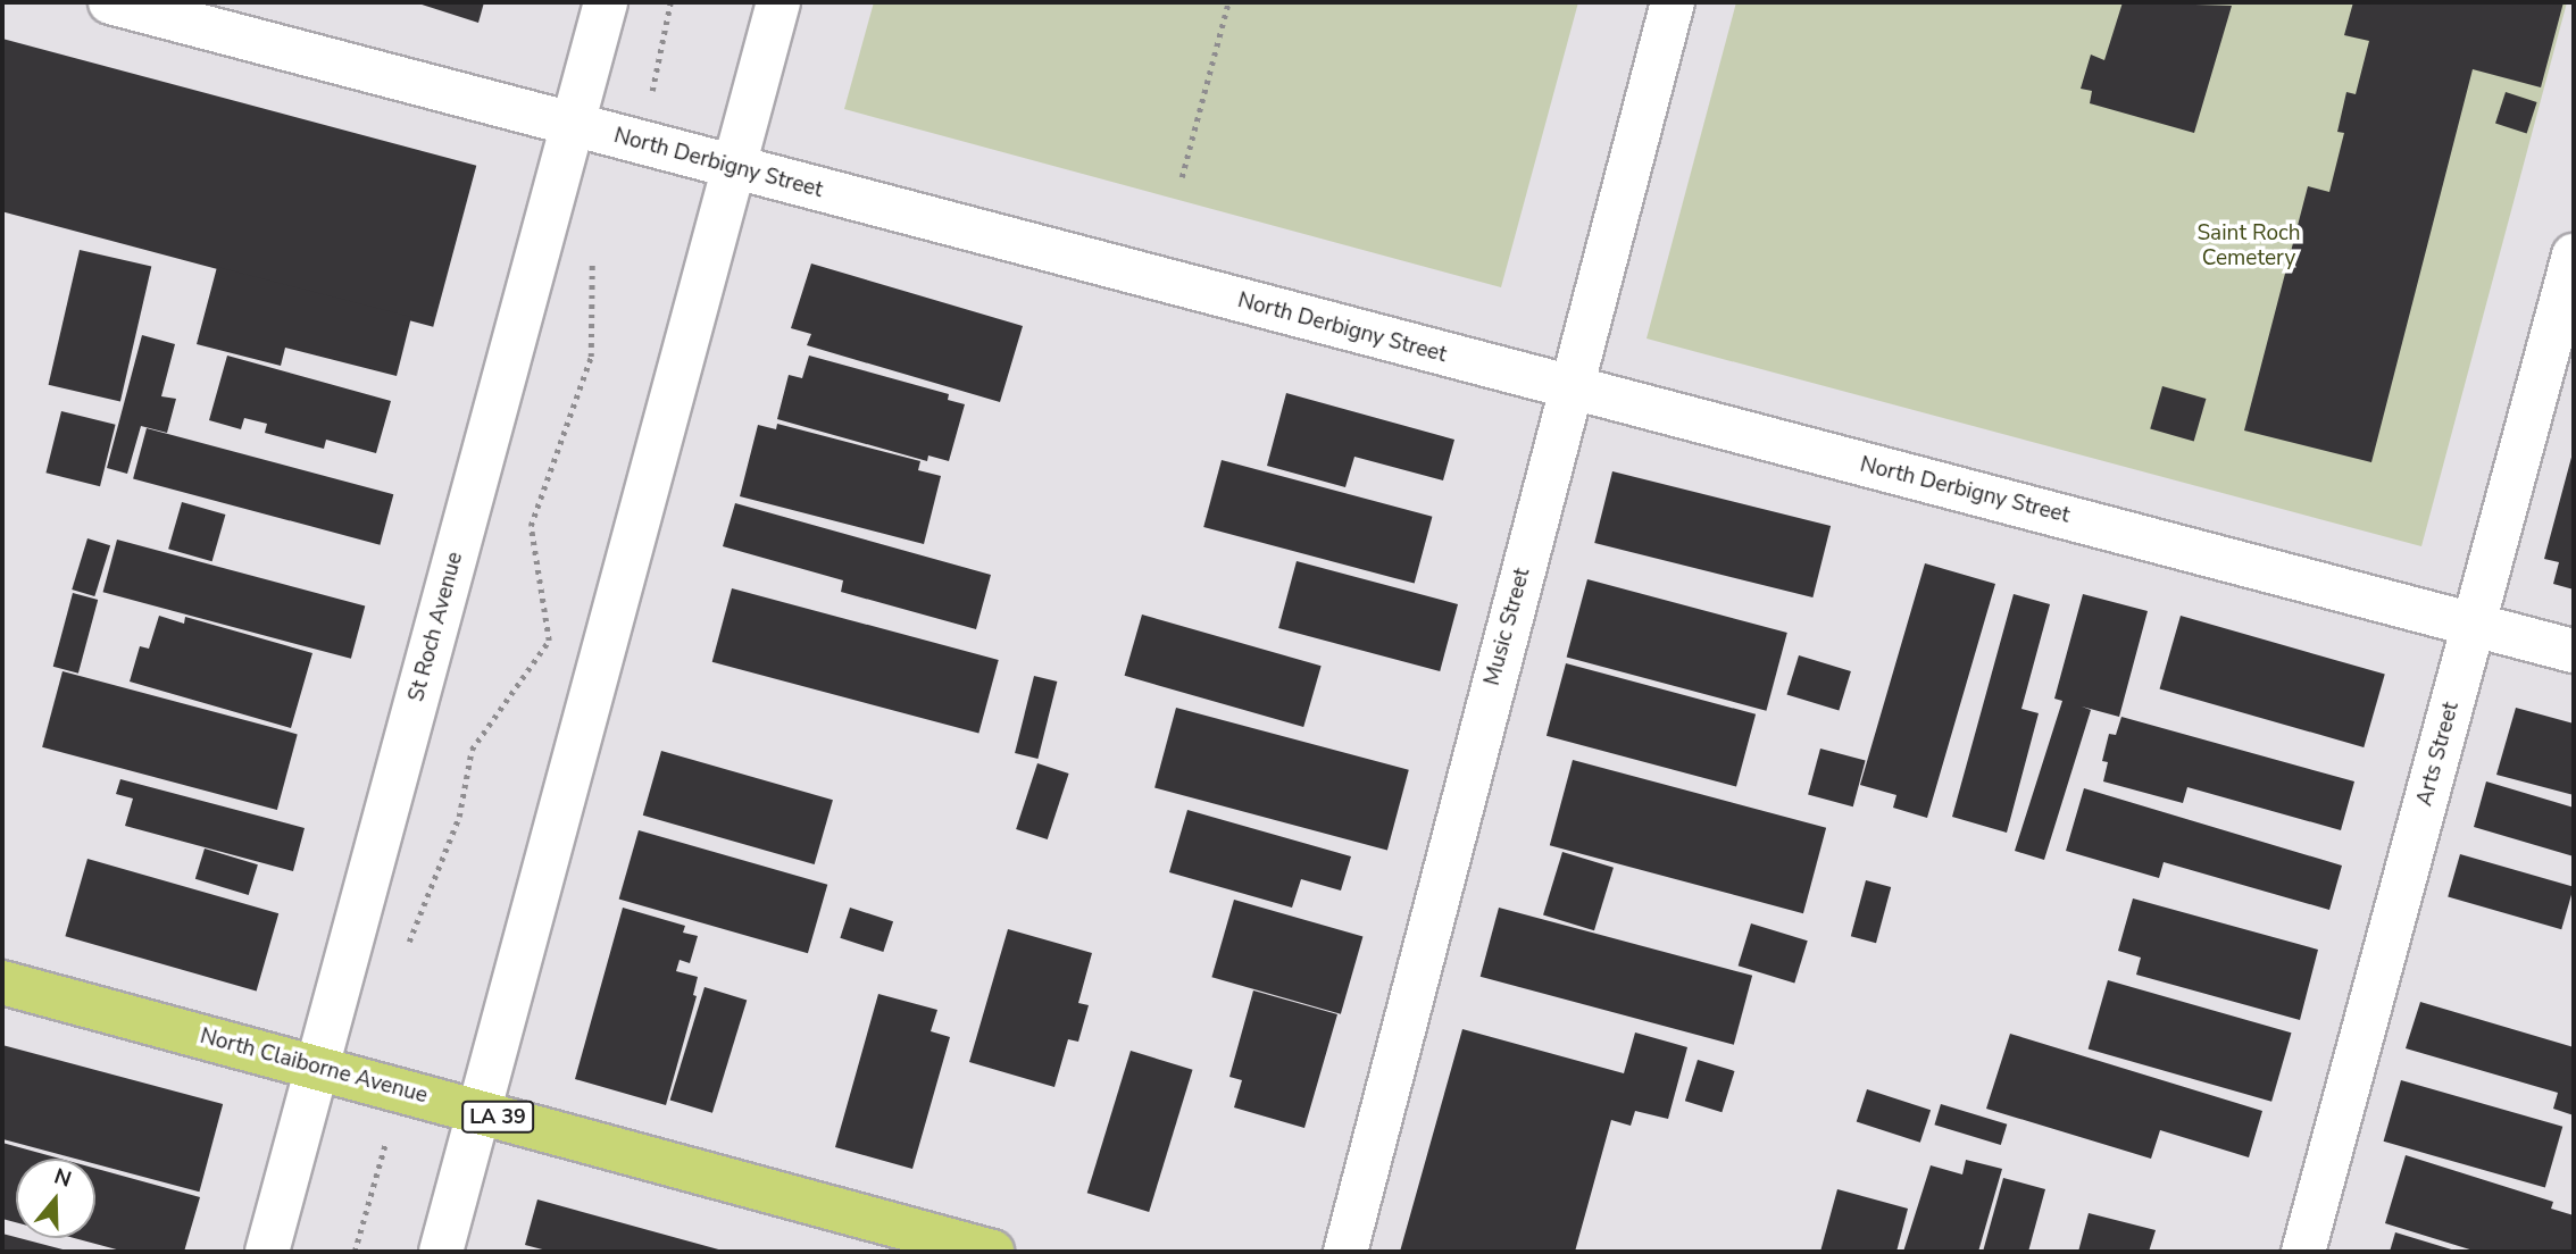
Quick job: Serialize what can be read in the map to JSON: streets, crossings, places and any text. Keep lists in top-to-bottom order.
{
  "streets": {
    "main road": ["North Claiborne Avenue", "LA 39"],
    "street": [
      "North Derbigny Street",
      "St Roch Avenue",
      "Music Street",
      "Arts Street"
    ]
  },
  "crossings": [
    ["North Derbigny Street", "St Roch Avenue"],
    ["North Derbigny Street", "Music Street"],
    ["North Derbigny Street", "Arts Street"],
    ["St Roch Avenue", "North Claiborne Avenue"]
  ],
  "parks": ["Saint Roch Cemetery"],
  "north": "top"
}
